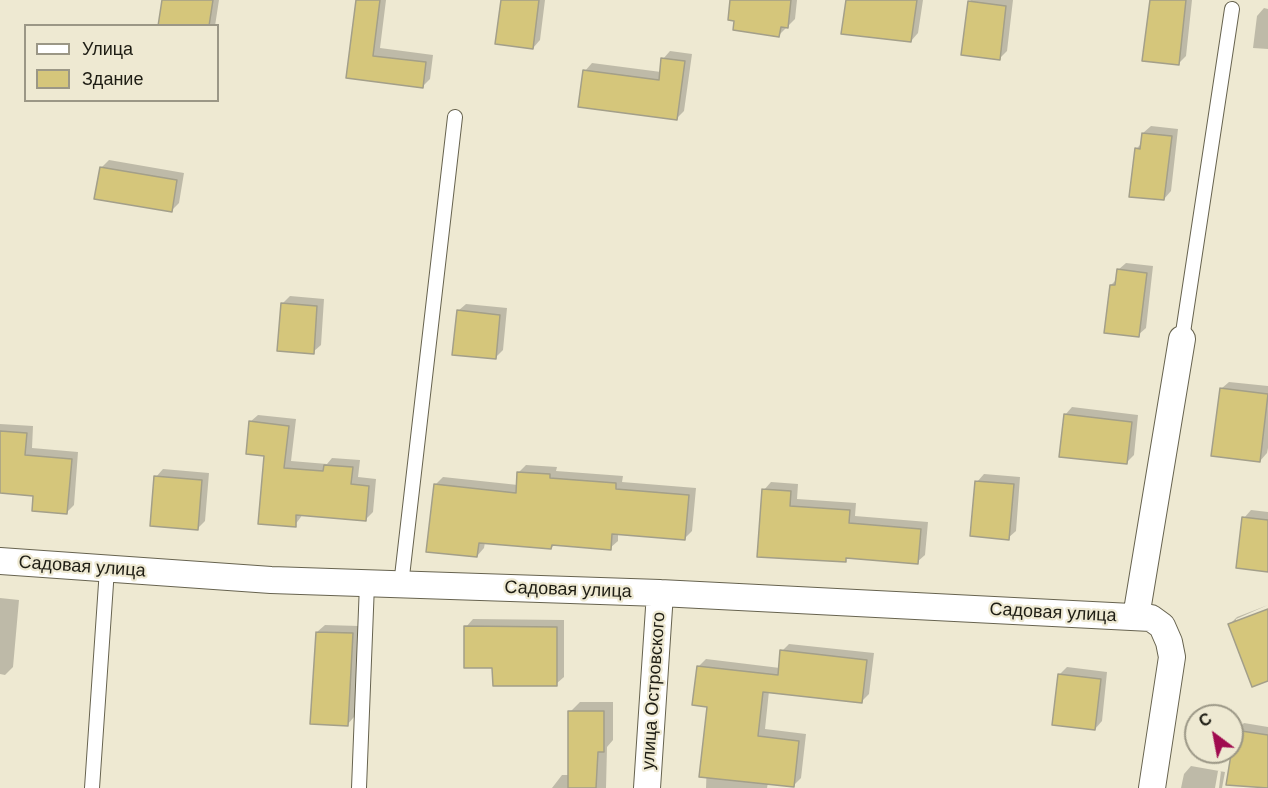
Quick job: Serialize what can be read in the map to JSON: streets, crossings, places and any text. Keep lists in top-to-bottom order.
{
  "streets": {
    "street": ["Садовая улица", "улица Островского"]
  },
  "crossings": [
    ["Садовая улица", "улица Островского"]
  ],
  "legend": ["Улица", "Здание"],
  "north": "top left"
}
